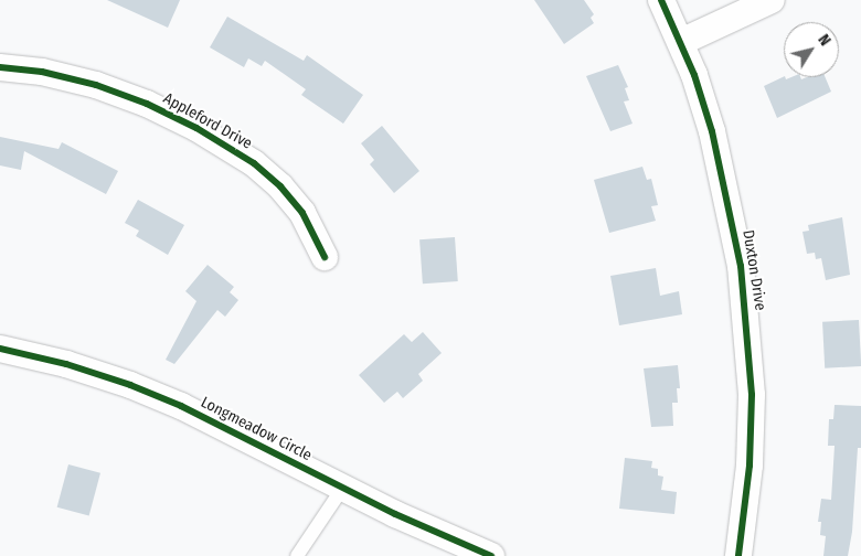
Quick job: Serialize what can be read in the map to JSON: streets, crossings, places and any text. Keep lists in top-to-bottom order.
{
  "streets": {
    "street": ["Appleford Drive", "Duxton Drive", "Longmeadow Circle"]
  },
  "north": "top right"
}
